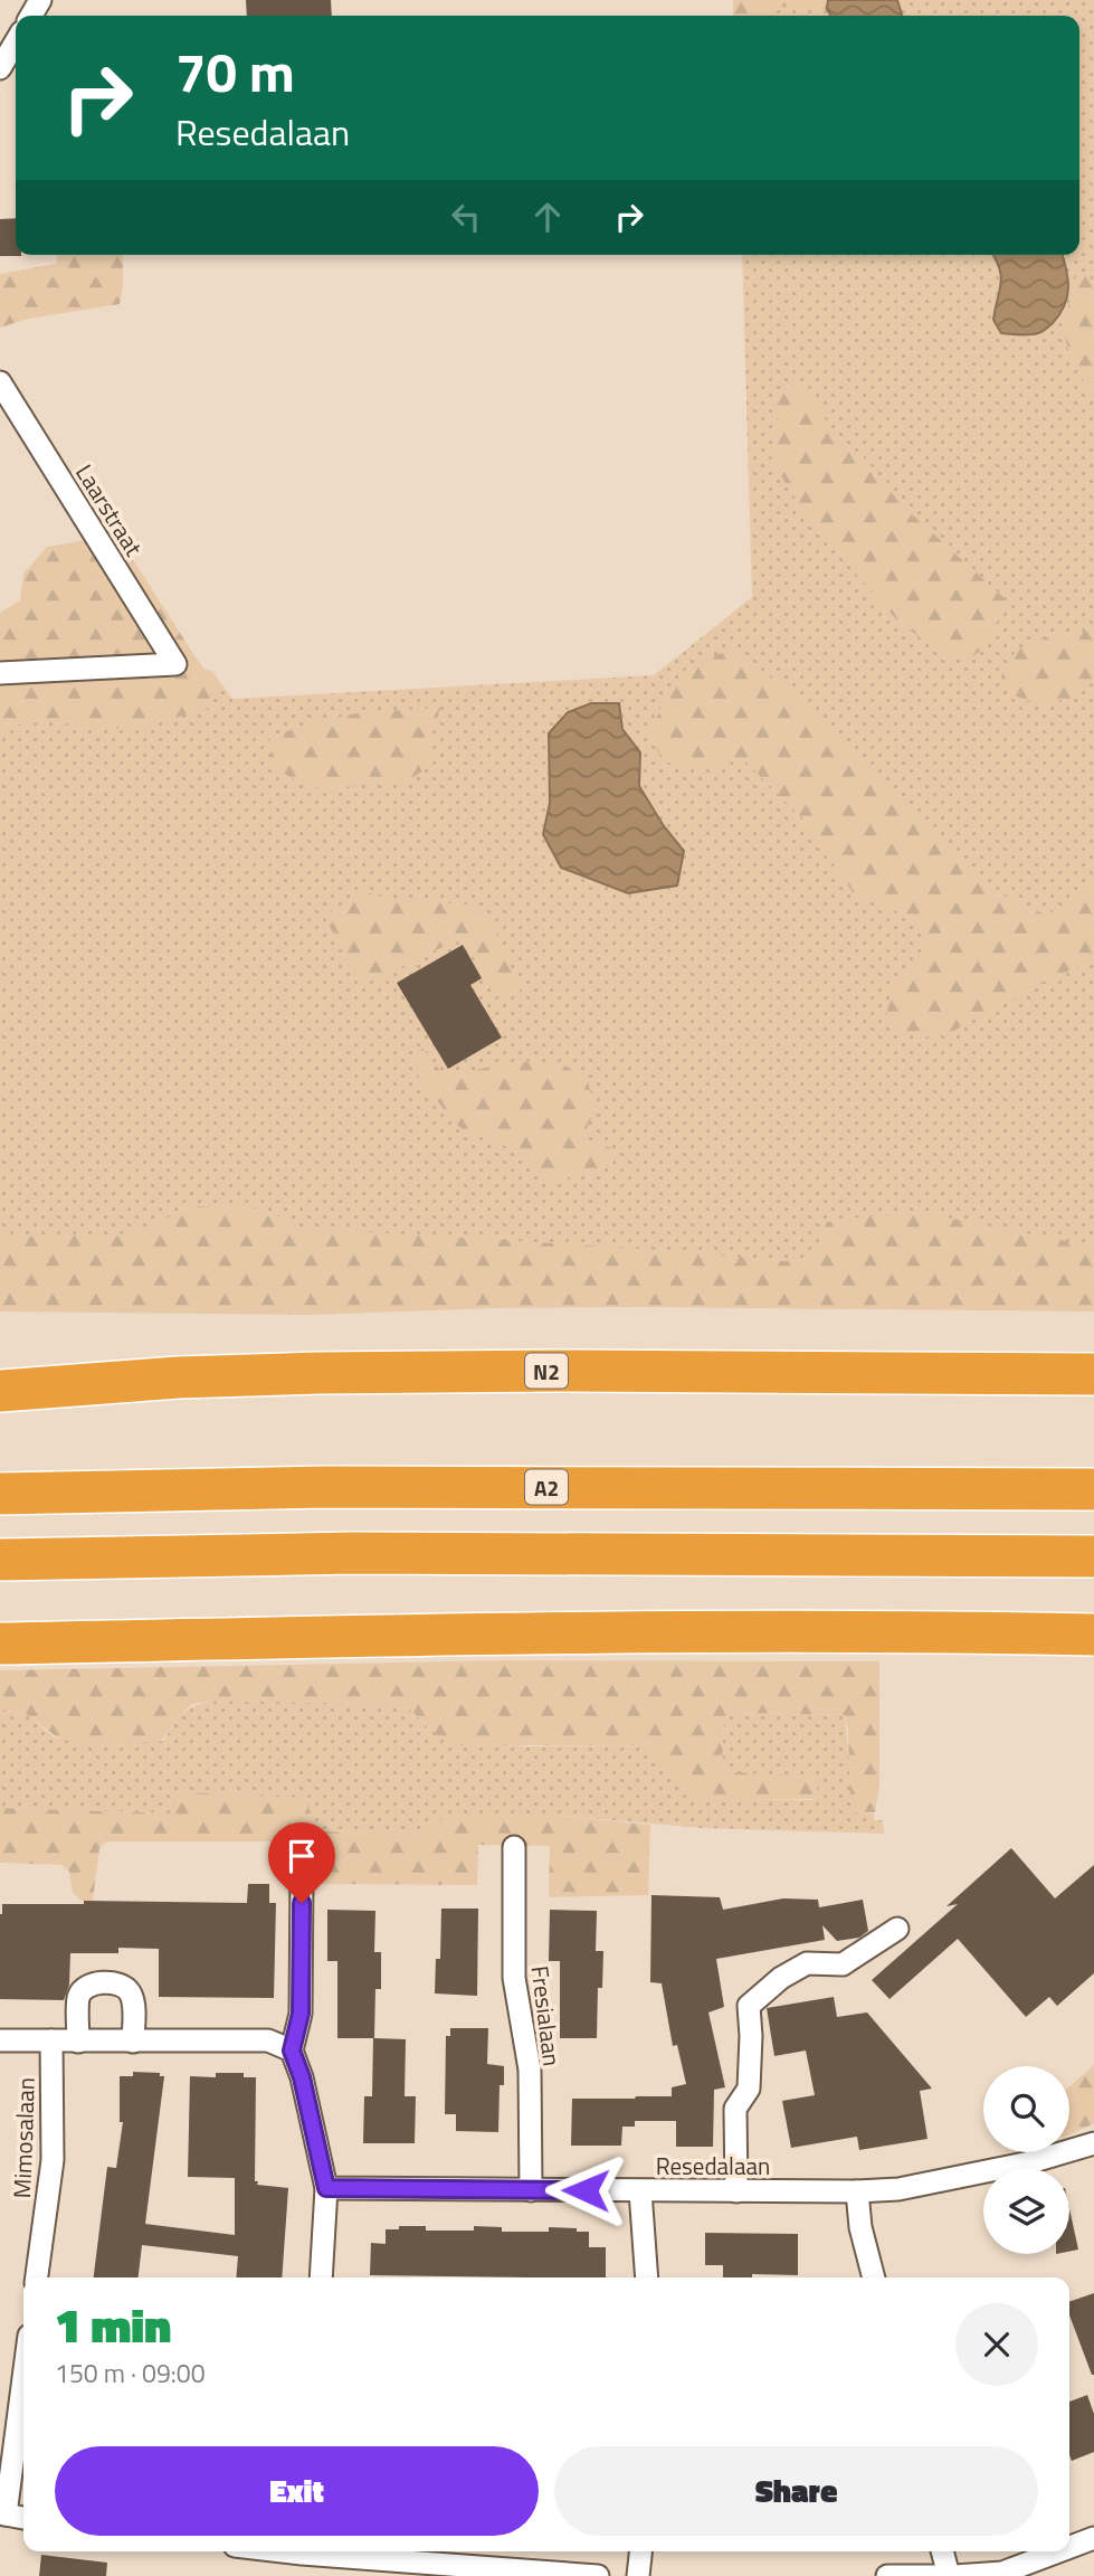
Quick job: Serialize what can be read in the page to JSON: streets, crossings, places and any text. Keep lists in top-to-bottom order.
{
  "streets": {
    "highway": ["N2", "A2"],
    "street": [
      "Laarstraat",
      "Fresialaan",
      "Mimosalaan",
      "Resedalaan"
    ]
  },
  "crossings": [
    ["Fresialaan", "Resedalaan"]
  ],
  "page": {
    "turn": ["70 m", "Resedalaan"],
    "heading": ["1 min", "150 m · 09:00"],
    "buttons": ["Exit", "Share"]
  }
}
